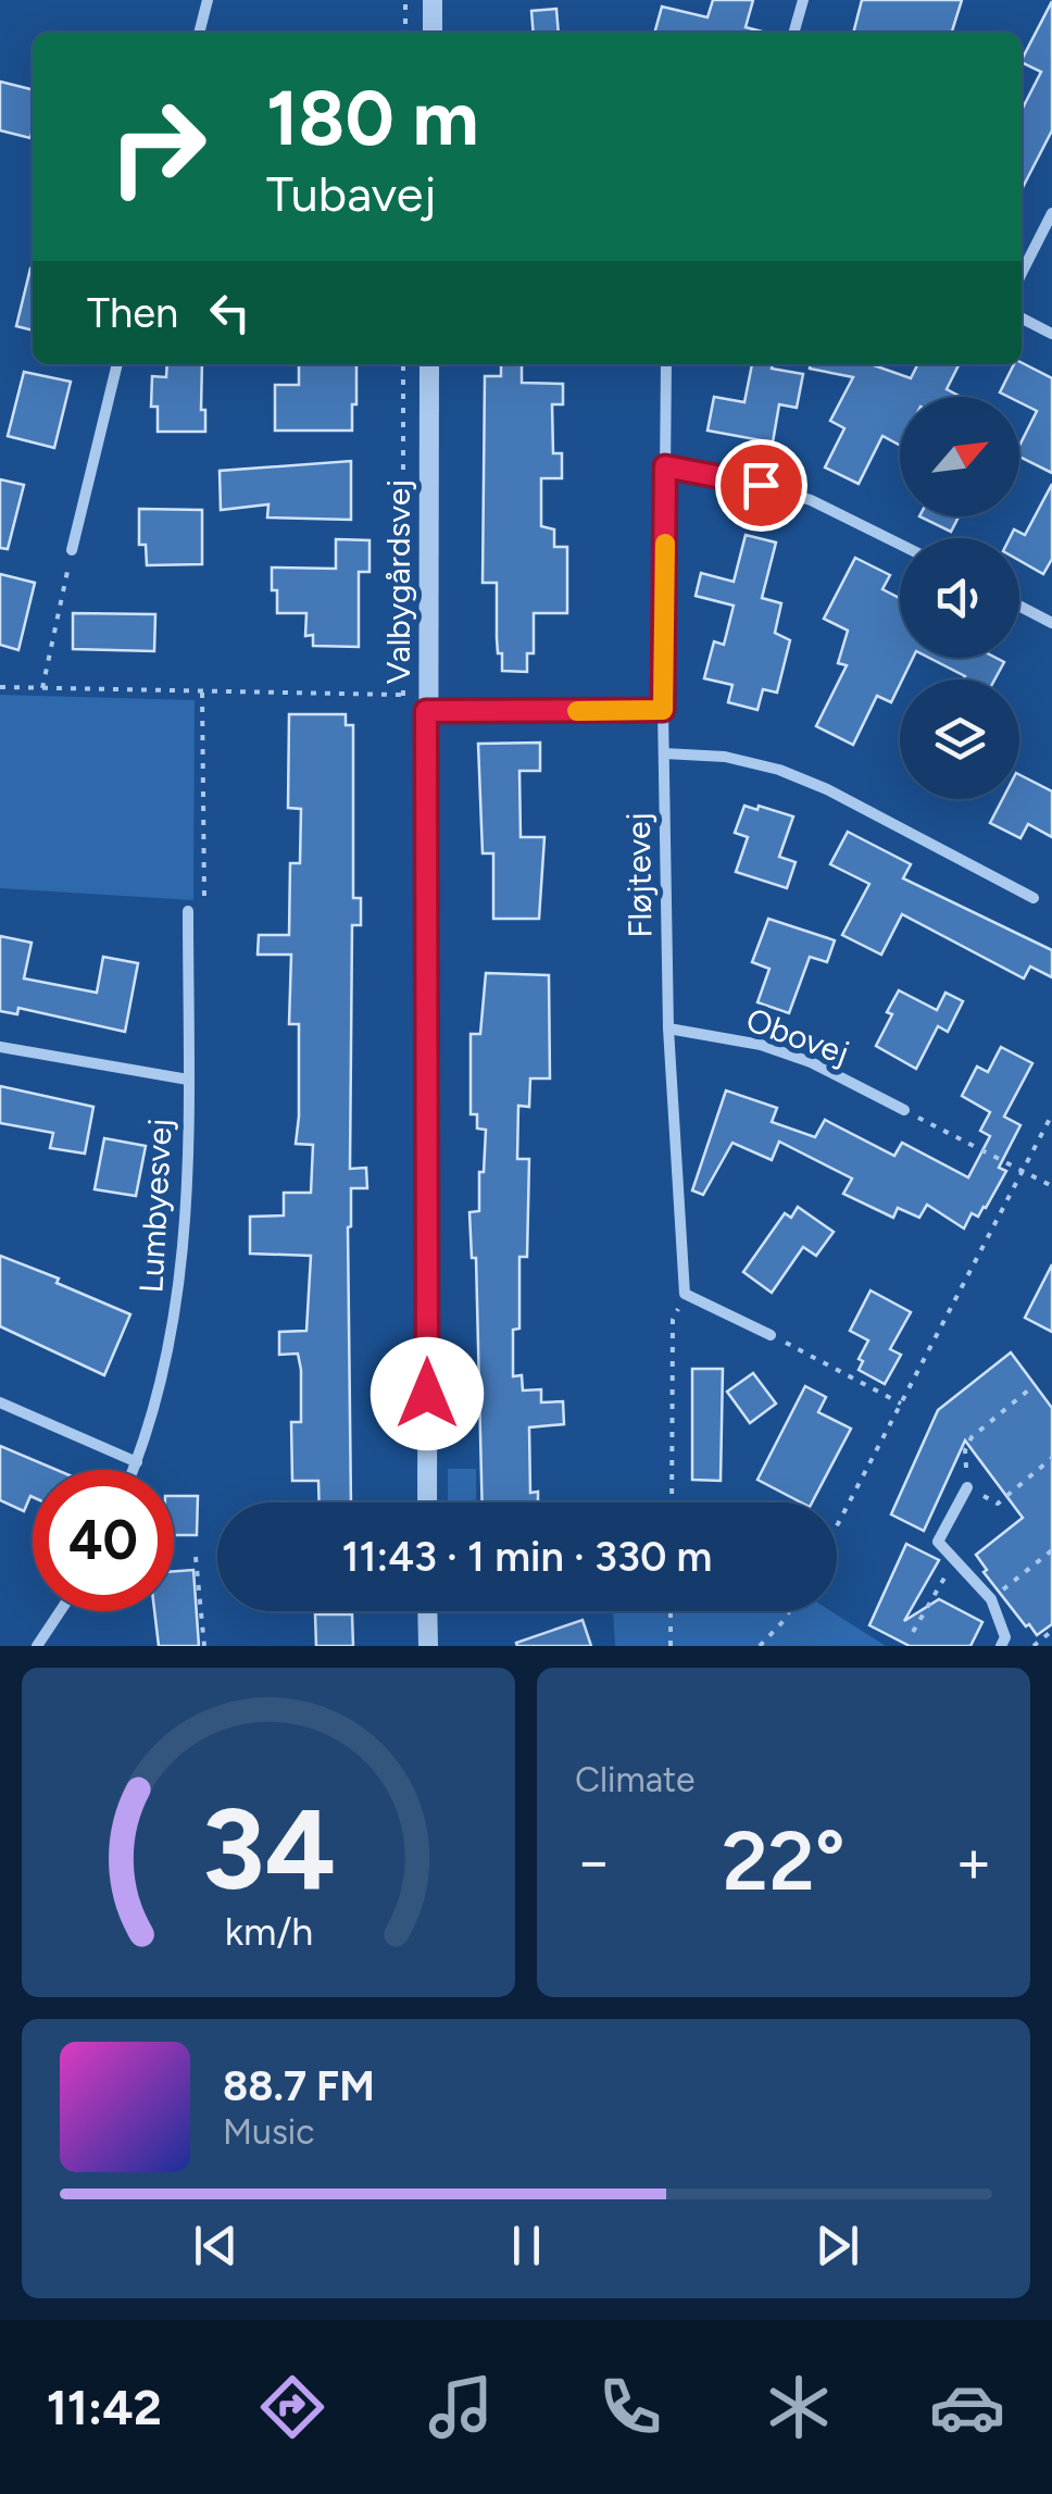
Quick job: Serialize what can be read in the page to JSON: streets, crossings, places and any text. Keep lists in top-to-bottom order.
{
  "streets": {
    "street": [
      "Valbygårdsvej",
      "Fløjtevej",
      "Obovej",
      "Lumbyesvej"
    ]
  },
  "crossings": [
    ["Fløjtevej", "Obovej"]
  ],
  "north": "top right",
  "page": {
    "turn": ["180 m", "Tubavej"],
    "then": "Then",
    "limit": "40",
    "trip": "11:43 · 1 min · 330 m",
    "tile": "Climate",
    "heat": ["−", "22°", "+"],
    "song": ["88.7 FM", "Music"],
    "tabs": "11:42",
    "gauge": ["34", "km/h"]
  }
}
